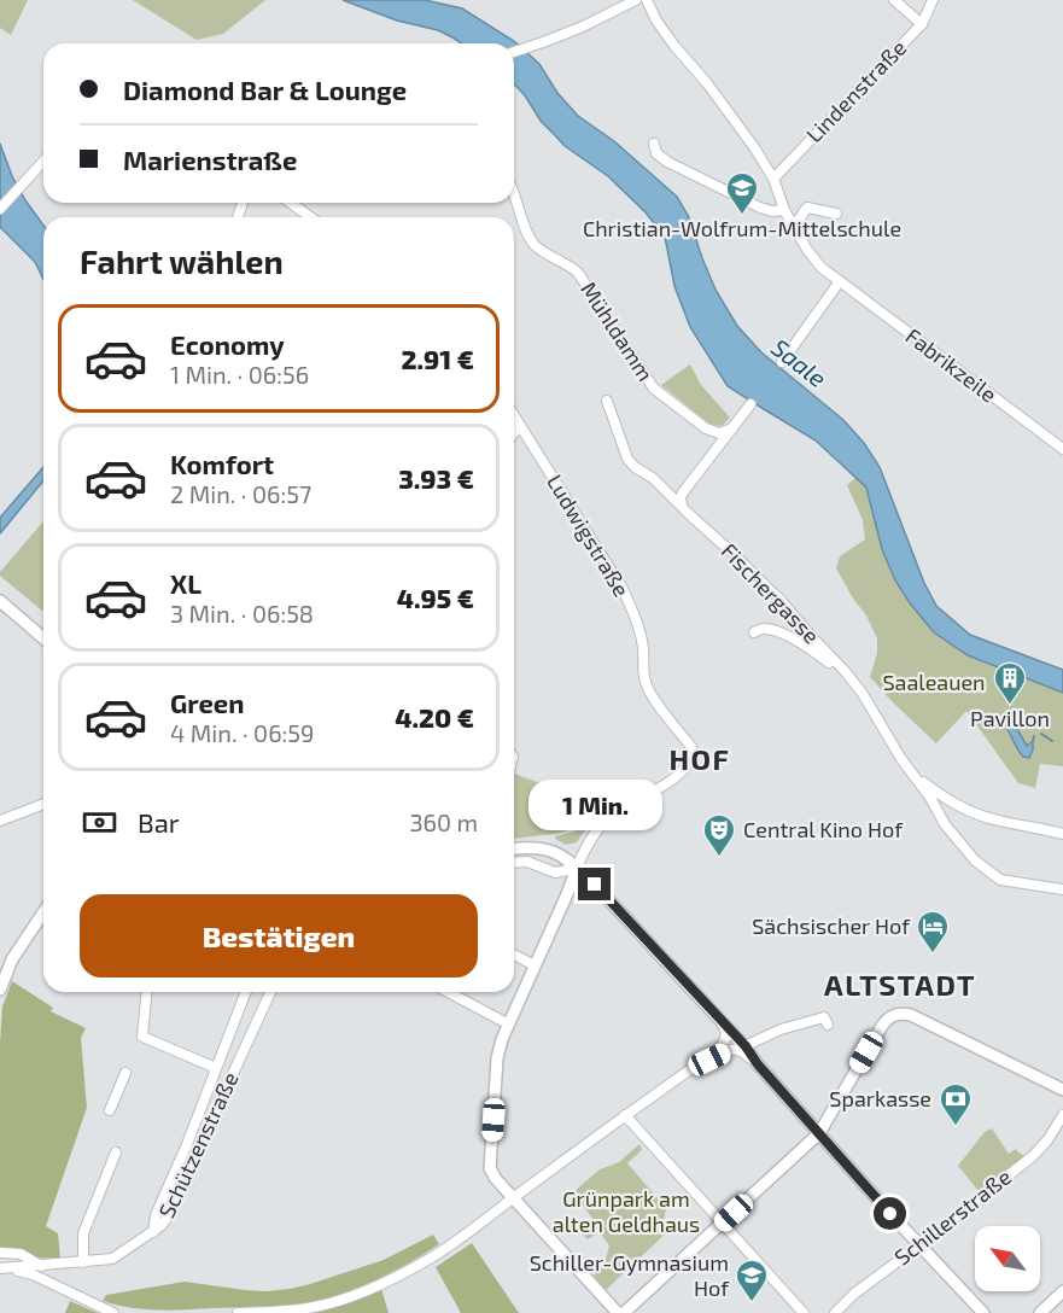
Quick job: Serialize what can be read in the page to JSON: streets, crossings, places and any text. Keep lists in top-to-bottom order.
{
  "streets": {
    "street": [
      "Lindenstraße",
      "Mühldamm",
      "Fabrikzeile",
      "Ludwigstraße",
      "Fischergasse",
      "Schützenstraße",
      "Schillerstraße"
    ]
  },
  "crossings": [
    ["Lindenstraße", "Fabrikzeile"]
  ],
  "districts": ["HOF", "ALTSTADT"],
  "water": ["Saale"],
  "parks": ["Saaleauen", "Grünpark am alten Geldhaus"],
  "places": {
    "school or university": ["Christian-Wolfrum-Mittelschule", "Schiller-Gymnasium Hof"],
    "building": ["Pavillon"],
    "theatre": ["Central Kino Hof"],
    "hotel": ["Sächsischer Hof"],
    "bank": ["Sparkasse"]
  },
  "north": "top left",
  "page": {
    "banner": ["Diamond Bar & Lounge", "Marienstraße"],
    "heading": "Fahrt wählen",
    "list": [
      {
        "name": "Economy",
        "note": "1 Min. · 06:56",
        "value": "2.91 €"
      },
      {
        "name": "Komfort",
        "note": "2 Min. · 06:57",
        "value": "3.93 €"
      },
      {
        "name": "XL",
        "note": "3 Min. · 06:58",
        "value": "4.95 €"
      },
      {
        "name": "Green",
        "note": "4 Min. · 06:59",
        "value": "4.20 €"
      }
    ],
    "bubble": "1 Min.",
    "pay": ["Bar", "360 m"],
    "buttons": "Bestätigen"
  }
}
